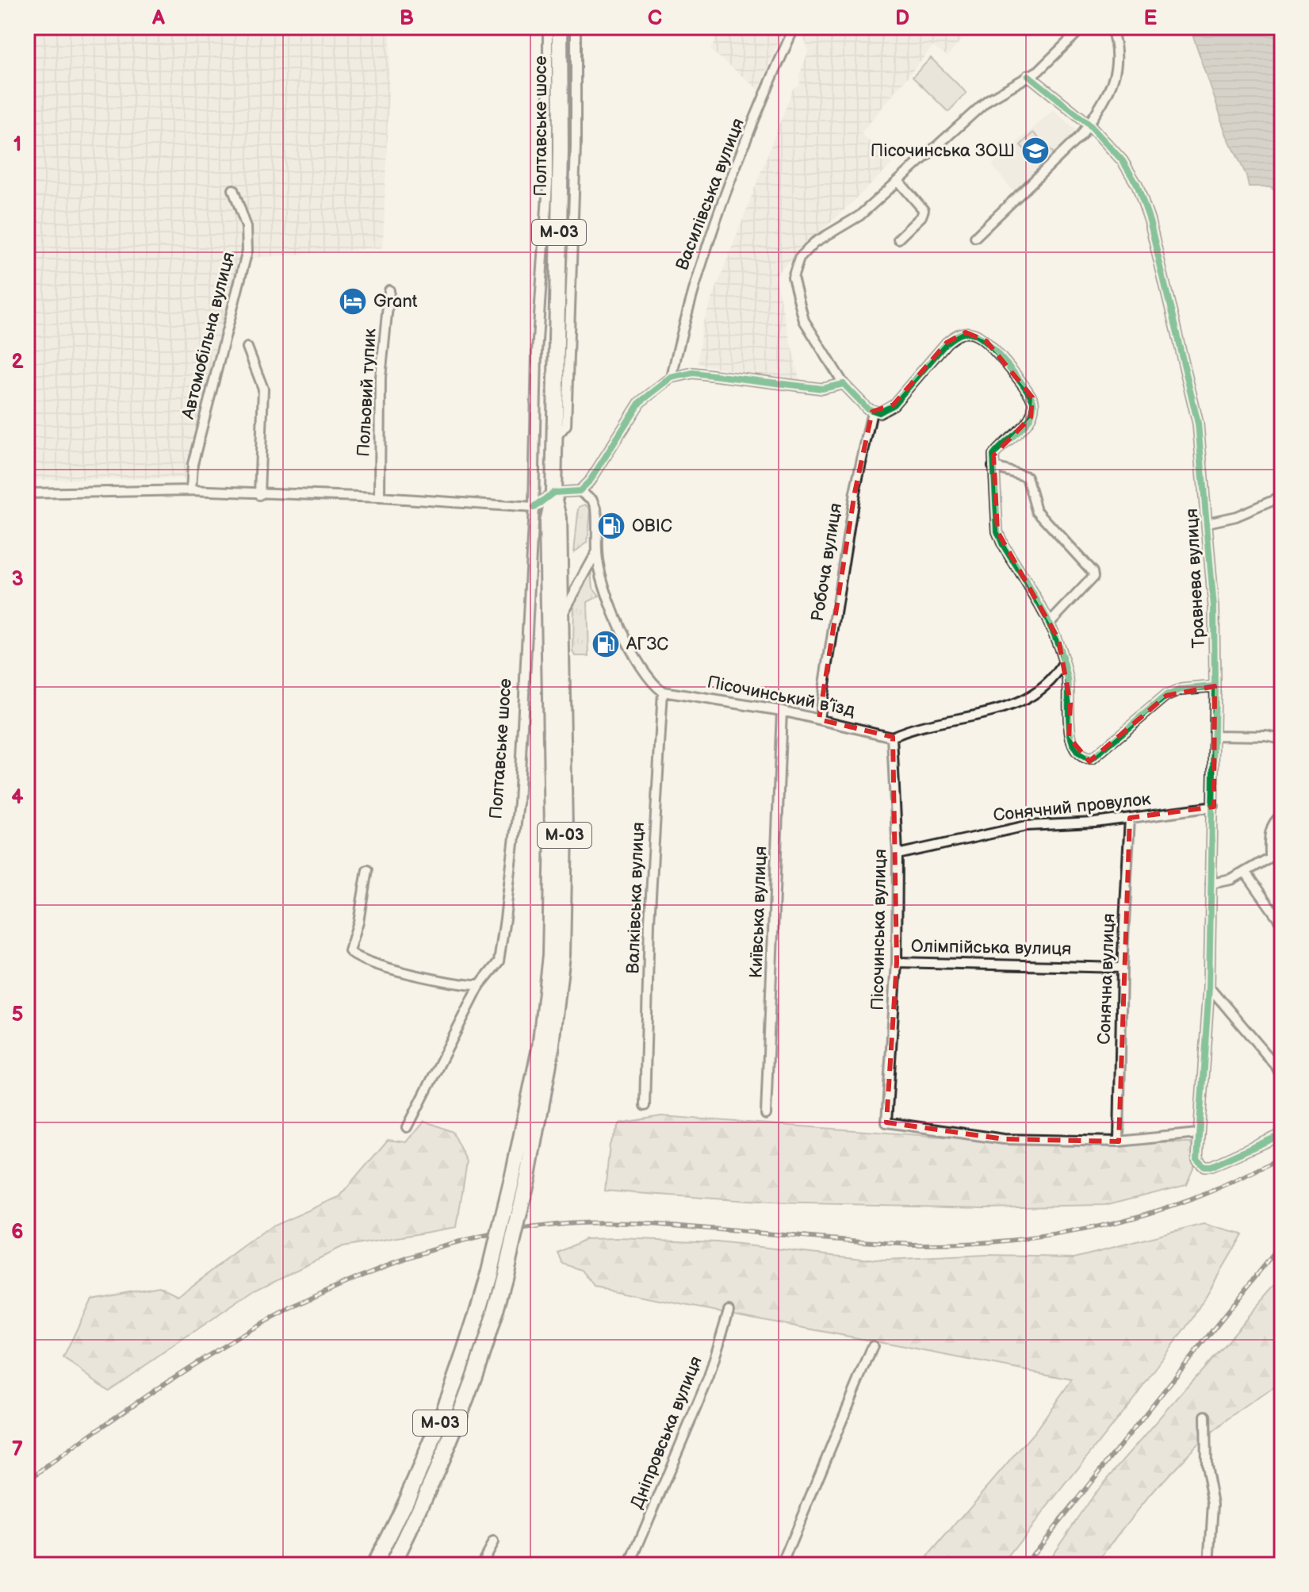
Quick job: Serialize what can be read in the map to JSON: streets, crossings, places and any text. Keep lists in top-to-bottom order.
{
  "streets": {
    "highway": ["Полтавське шосе", "М-03"],
    "street": [
      "Василівська вулиця",
      "Автомобільна вулиця",
      "Польовий тупик",
      "Робоча вулиця",
      "Травнева вулиця",
      "Пісочинський в’їзд",
      "Сонячний провулок",
      "Валківська вулиця",
      "Київська вулиця",
      "Пісочинська вулиця",
      "Олімпійська вулиця",
      "Сонячна вулиця",
      "Дніпровська вулиця"
    ]
  },
  "crossings": [
    ["Полтавське шосе", "М-03"],
    ["Робоча вулиця", "Пісочинський в’їзд"],
    ["Травнева вулиця", "Сонячний провулок"],
    ["Пісочинський в’їзд", "Валківська вулиця"],
    ["Пісочинський в’їзд", "Київська вулиця"],
    ["Пісочинський в’їзд", "Пісочинська вулиця"],
    ["Сонячний провулок", "Пісочинська вулиця"],
    ["Сонячний провулок", "Сонячна вулиця"],
    ["Пісочинська вулиця", "Олімпійська вулиця"],
    ["Пісочинська вулиця", "Сонячна вулиця"],
    ["Олімпійська вулиця", "Сонячна вулиця"]
  ],
  "places": {
    "school or university": ["Пісочинська ЗОШ"],
    "hotel": ["Grant"],
    "fuel station": ["ОВІС", "АГЗС"]
  },
  "grid": {
    "columns": [
      "A",
      "B",
      "C",
      "D",
      "E"
    ],
    "rows": [
      "1",
      "2",
      "3",
      "4",
      "5",
      "6",
      "7"
    ]
  }
}
